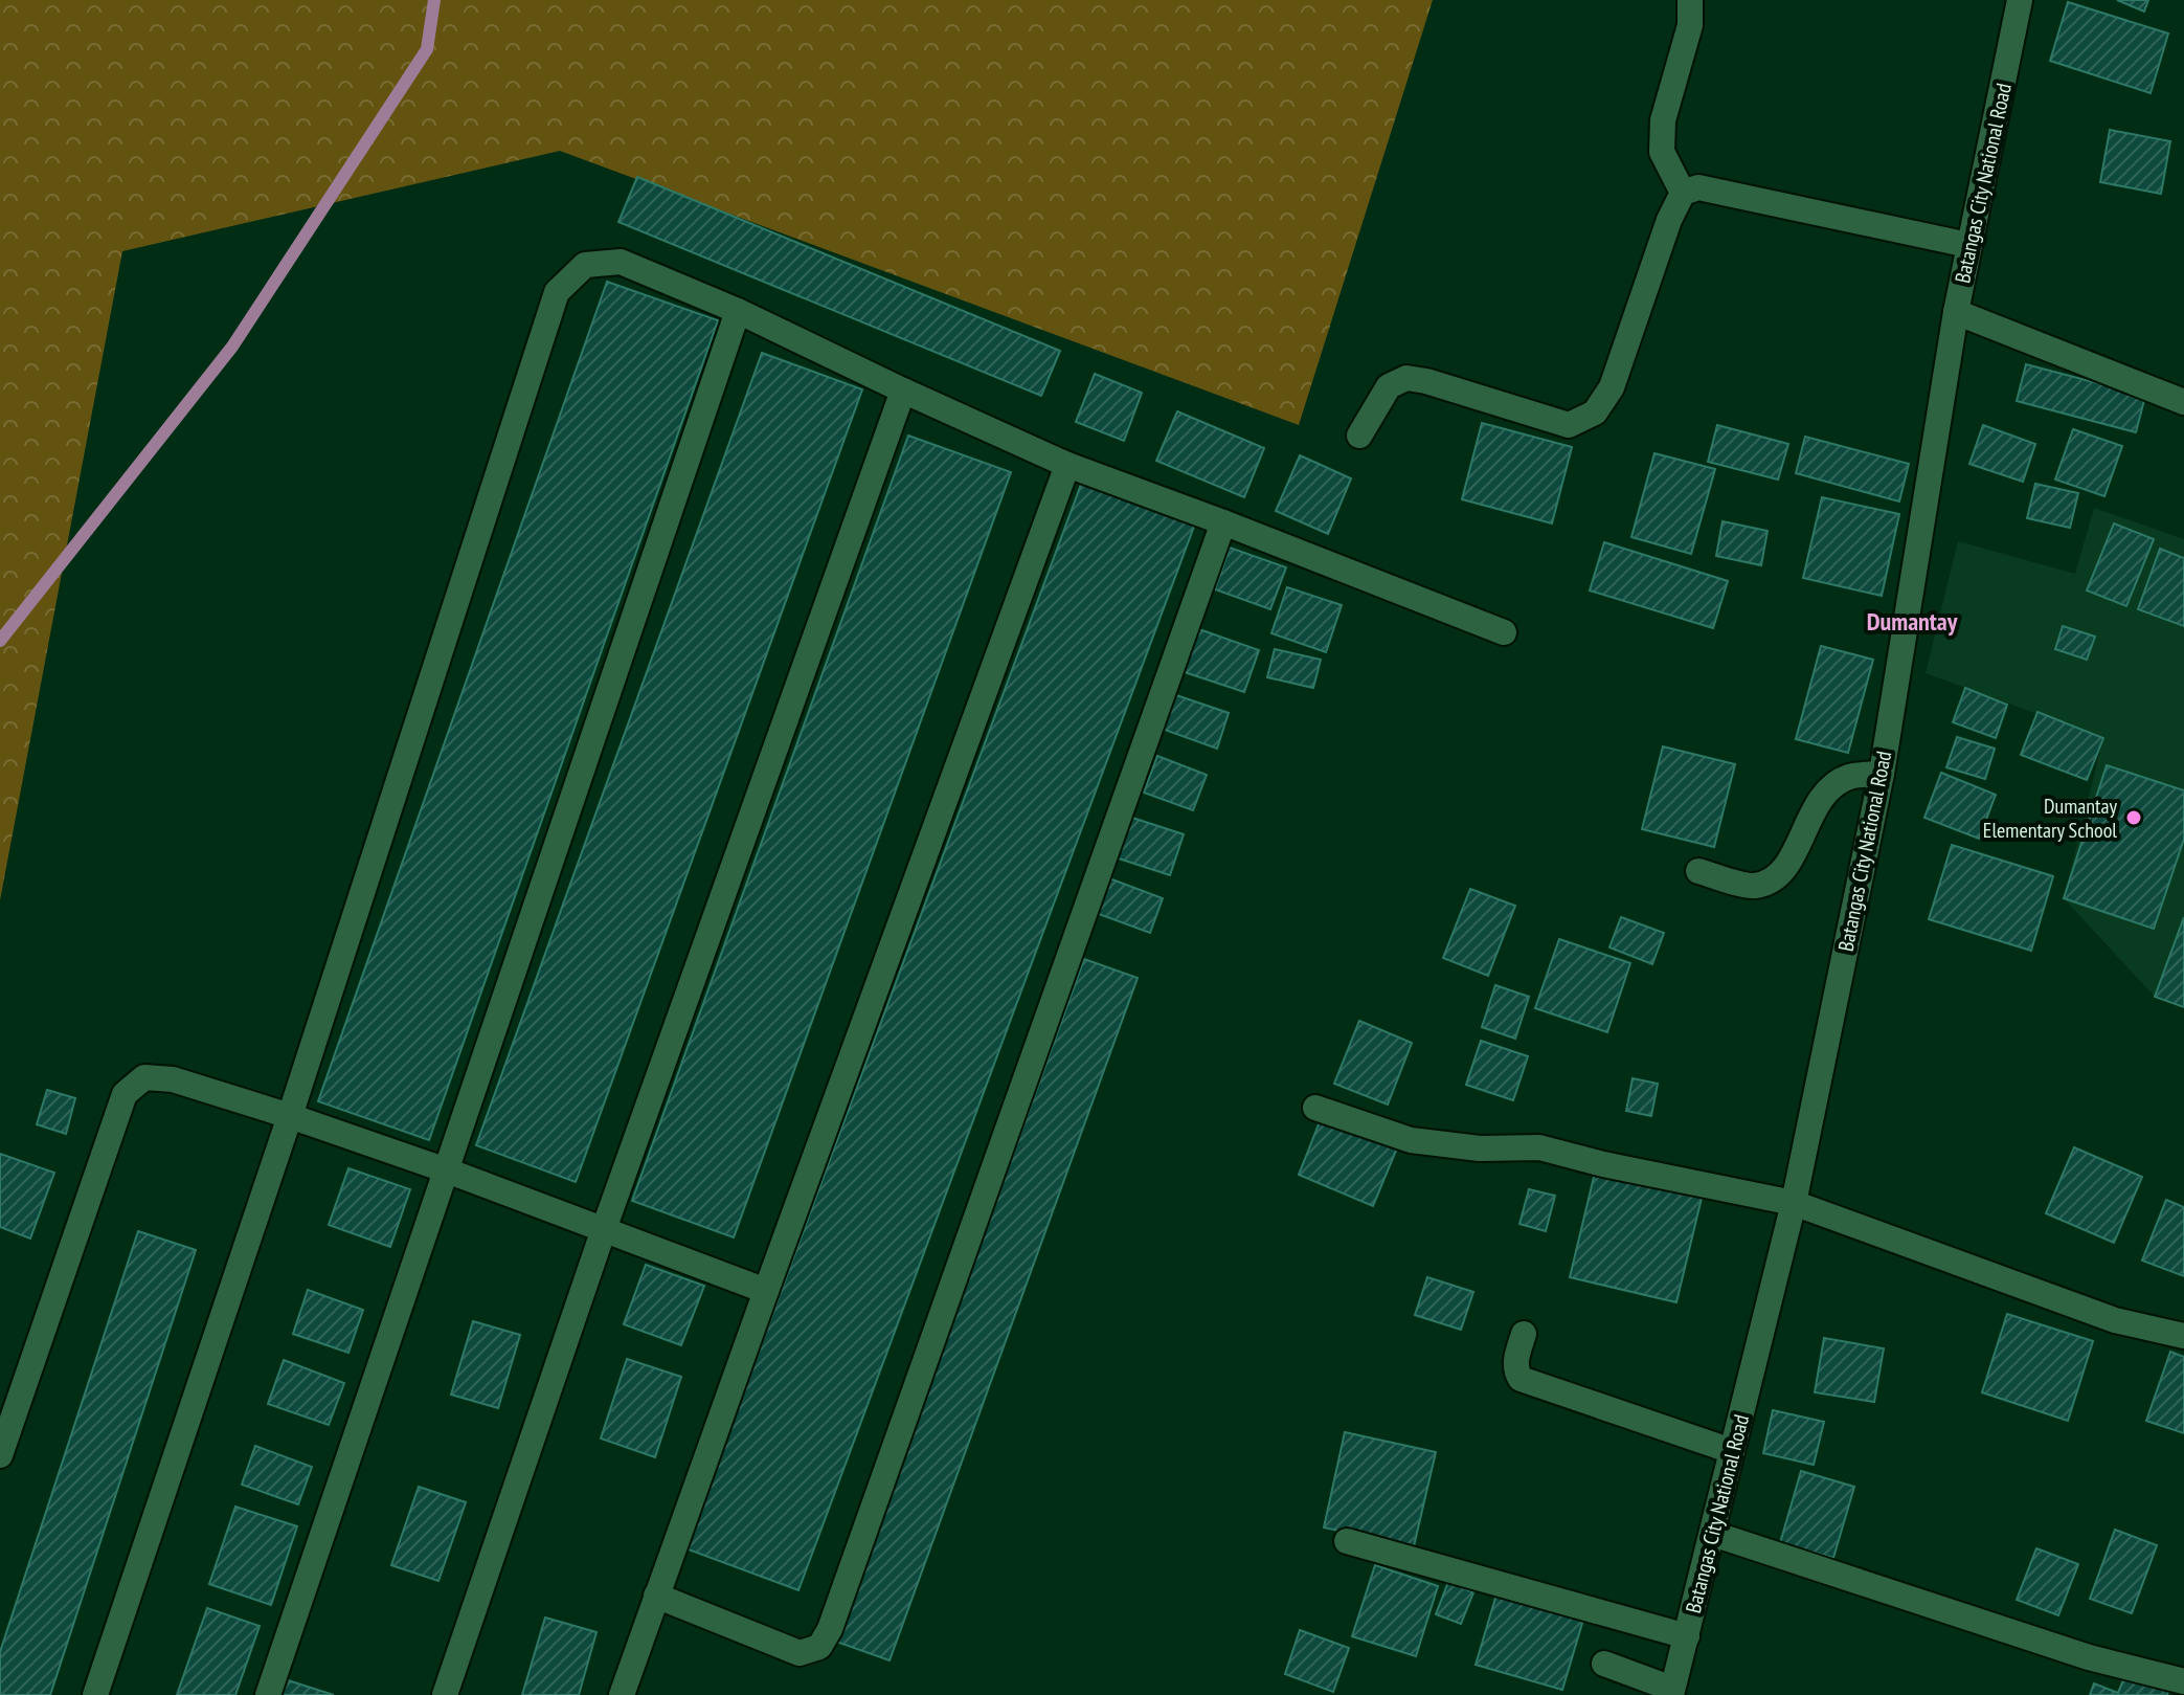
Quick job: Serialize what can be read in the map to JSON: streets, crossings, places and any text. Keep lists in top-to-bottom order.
{
  "streets": {
    "street": ["Batangas City National Road"]
  },
  "districts": ["Dumantay"],
  "places": ["Dumantay Elementary School"]
}
